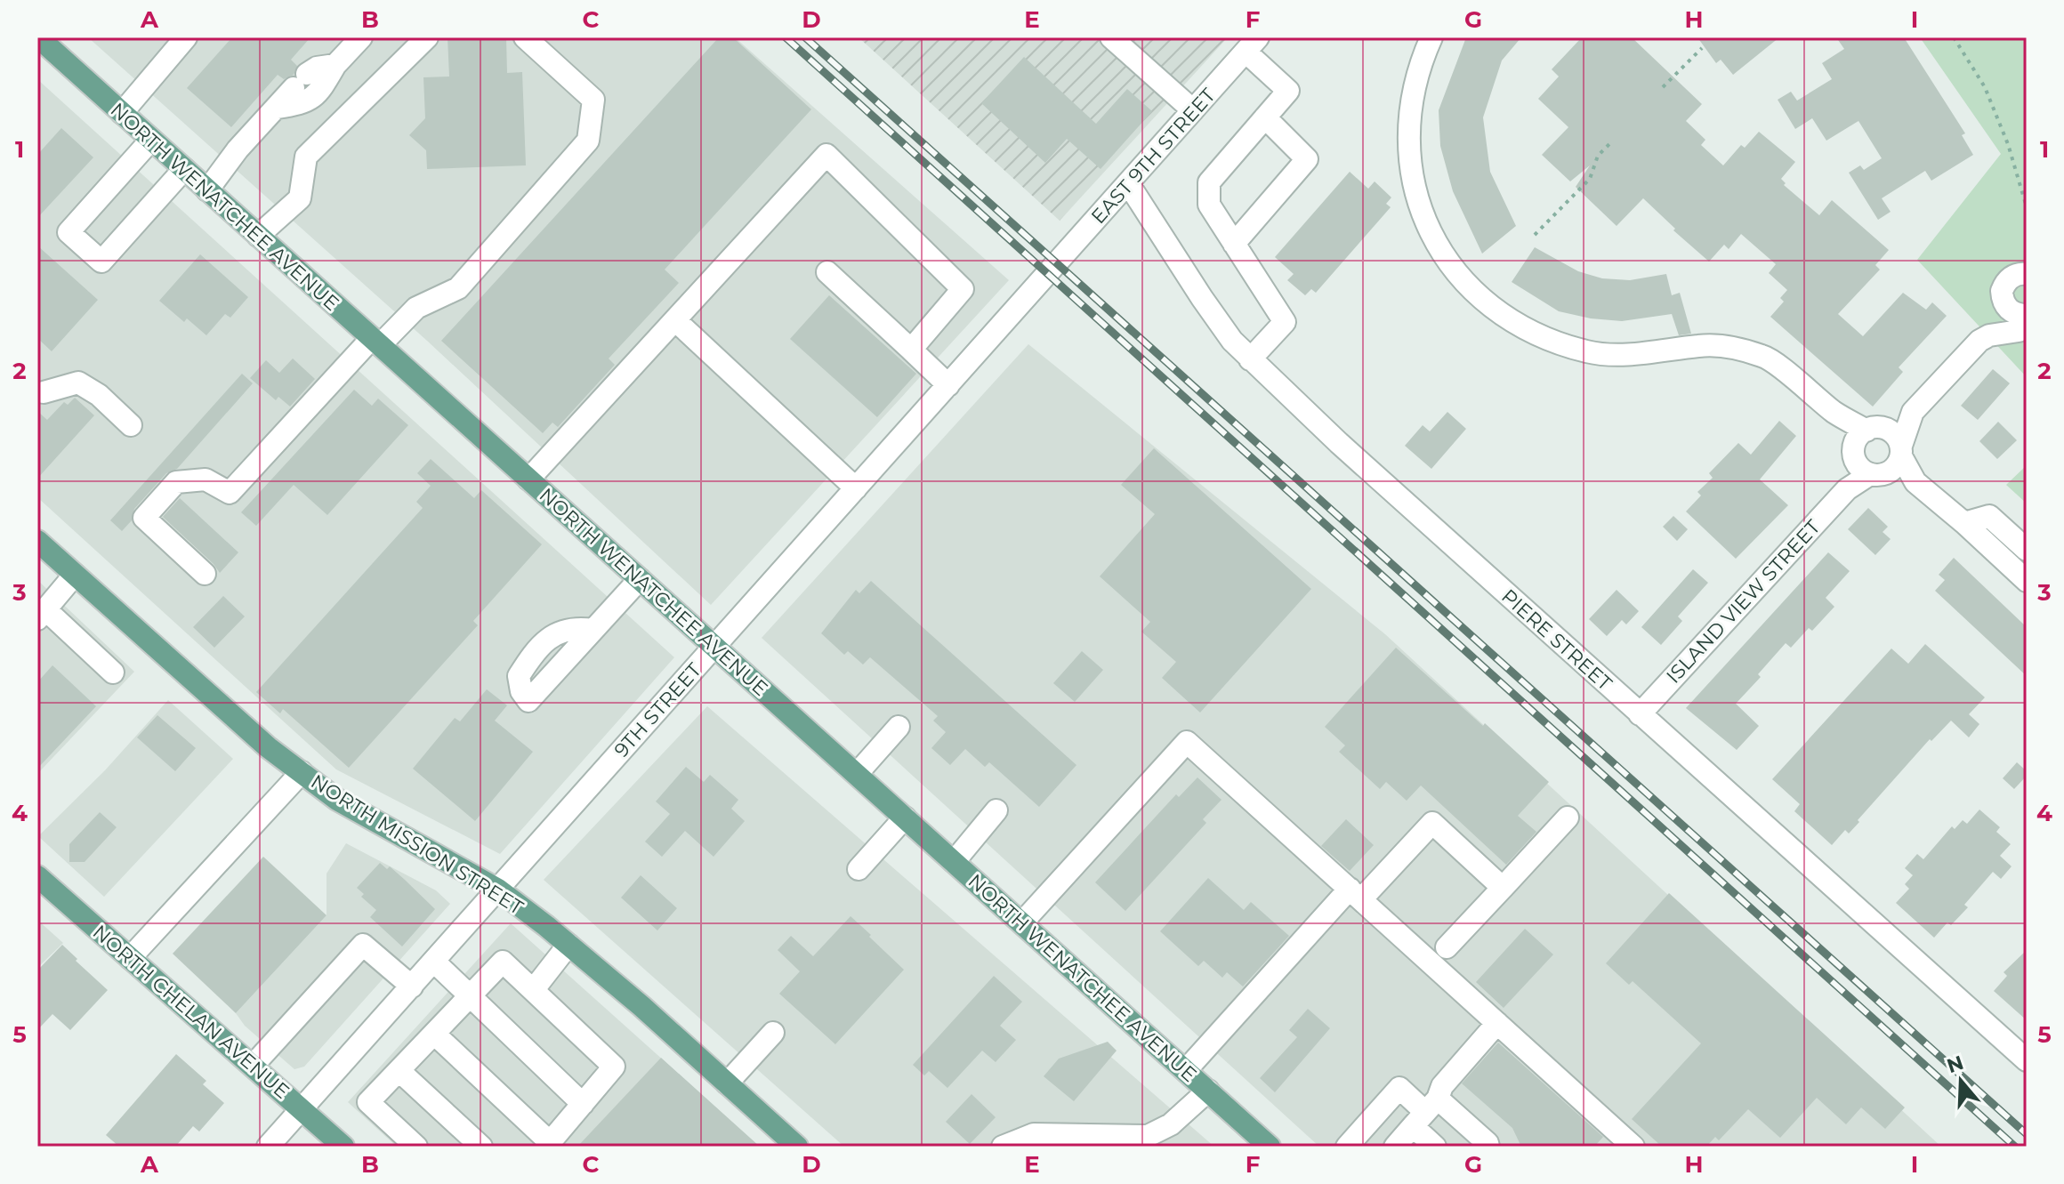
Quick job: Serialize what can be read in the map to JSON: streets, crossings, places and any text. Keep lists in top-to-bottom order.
{
  "streets": {
    "main road": ["NORTH WENATCHEE AVENUE", "NORTH MISSION STREET", "NORTH CHELAN AVENUE"],
    "street": [
      "EAST 9TH STREET",
      "ISLAND VIEW STREET",
      "PIERE STREET",
      "9TH STREET"
    ]
  },
  "crossings": [
    ["EAST 9TH STREET", "PIERE STREET"],
    ["EAST 9TH STREET", "9TH STREET"],
    ["NORTH WENATCHEE AVENUE", "9TH STREET"],
    ["ISLAND VIEW STREET", "PIERE STREET"],
    ["9TH STREET", "NORTH MISSION STREET"],
    ["9TH STREET", "NORTH CHELAN AVENUE"]
  ],
  "north": "top",
  "grid": {
    "columns": [
      "A",
      "B",
      "C",
      "D",
      "E",
      "F",
      "G",
      "H",
      "I"
    ],
    "rows": [
      "1",
      "2",
      "3",
      "4",
      "5"
    ]
  }
}
